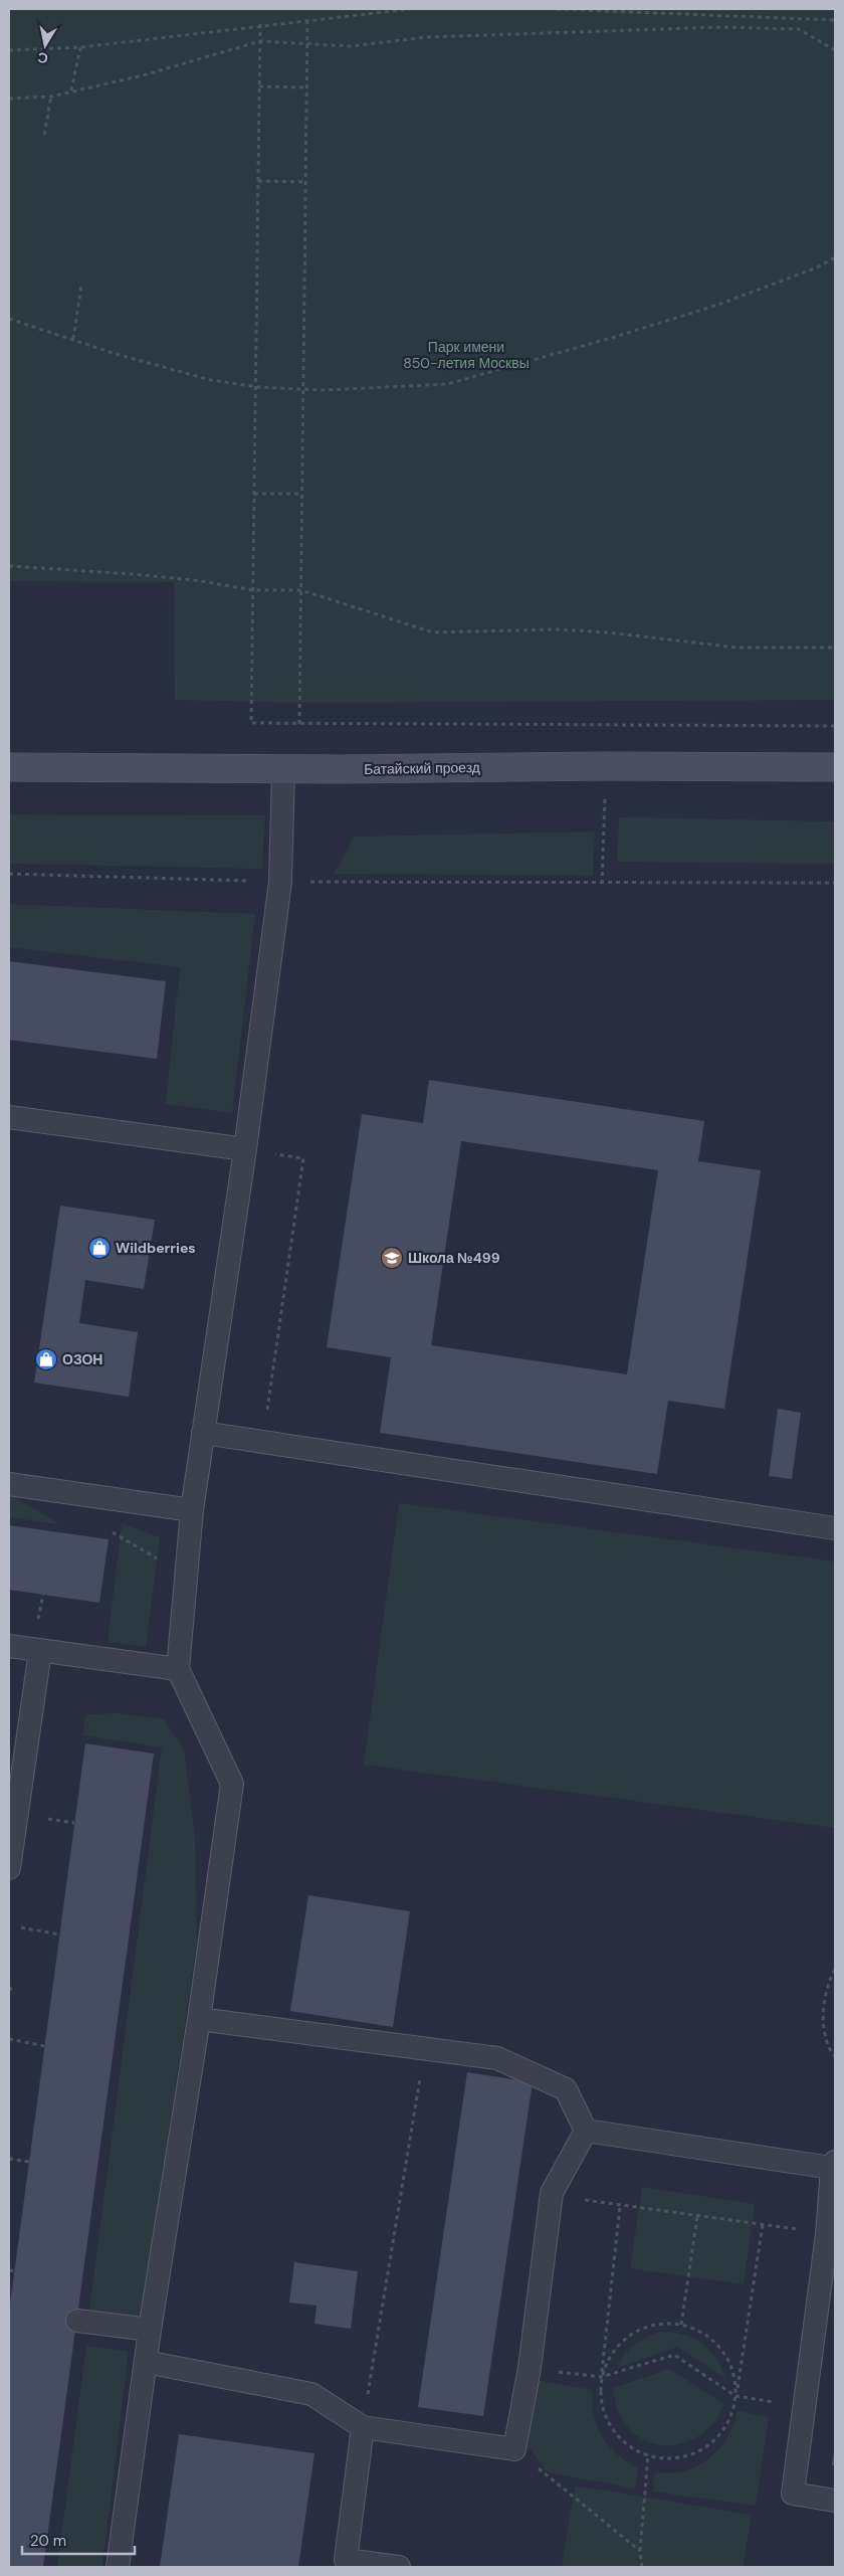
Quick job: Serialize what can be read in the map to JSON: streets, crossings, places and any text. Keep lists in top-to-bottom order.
{
  "streets": {
    "main road": ["Батайский проезд"]
  },
  "parks": ["Парк имени 850-летия Москвы"],
  "places": {
    "shop": ["Wildberries", "ОЗОН"],
    "school or university": ["Школа №499"]
  },
  "scale_bar": "20 m",
  "north": "bottom"
}
